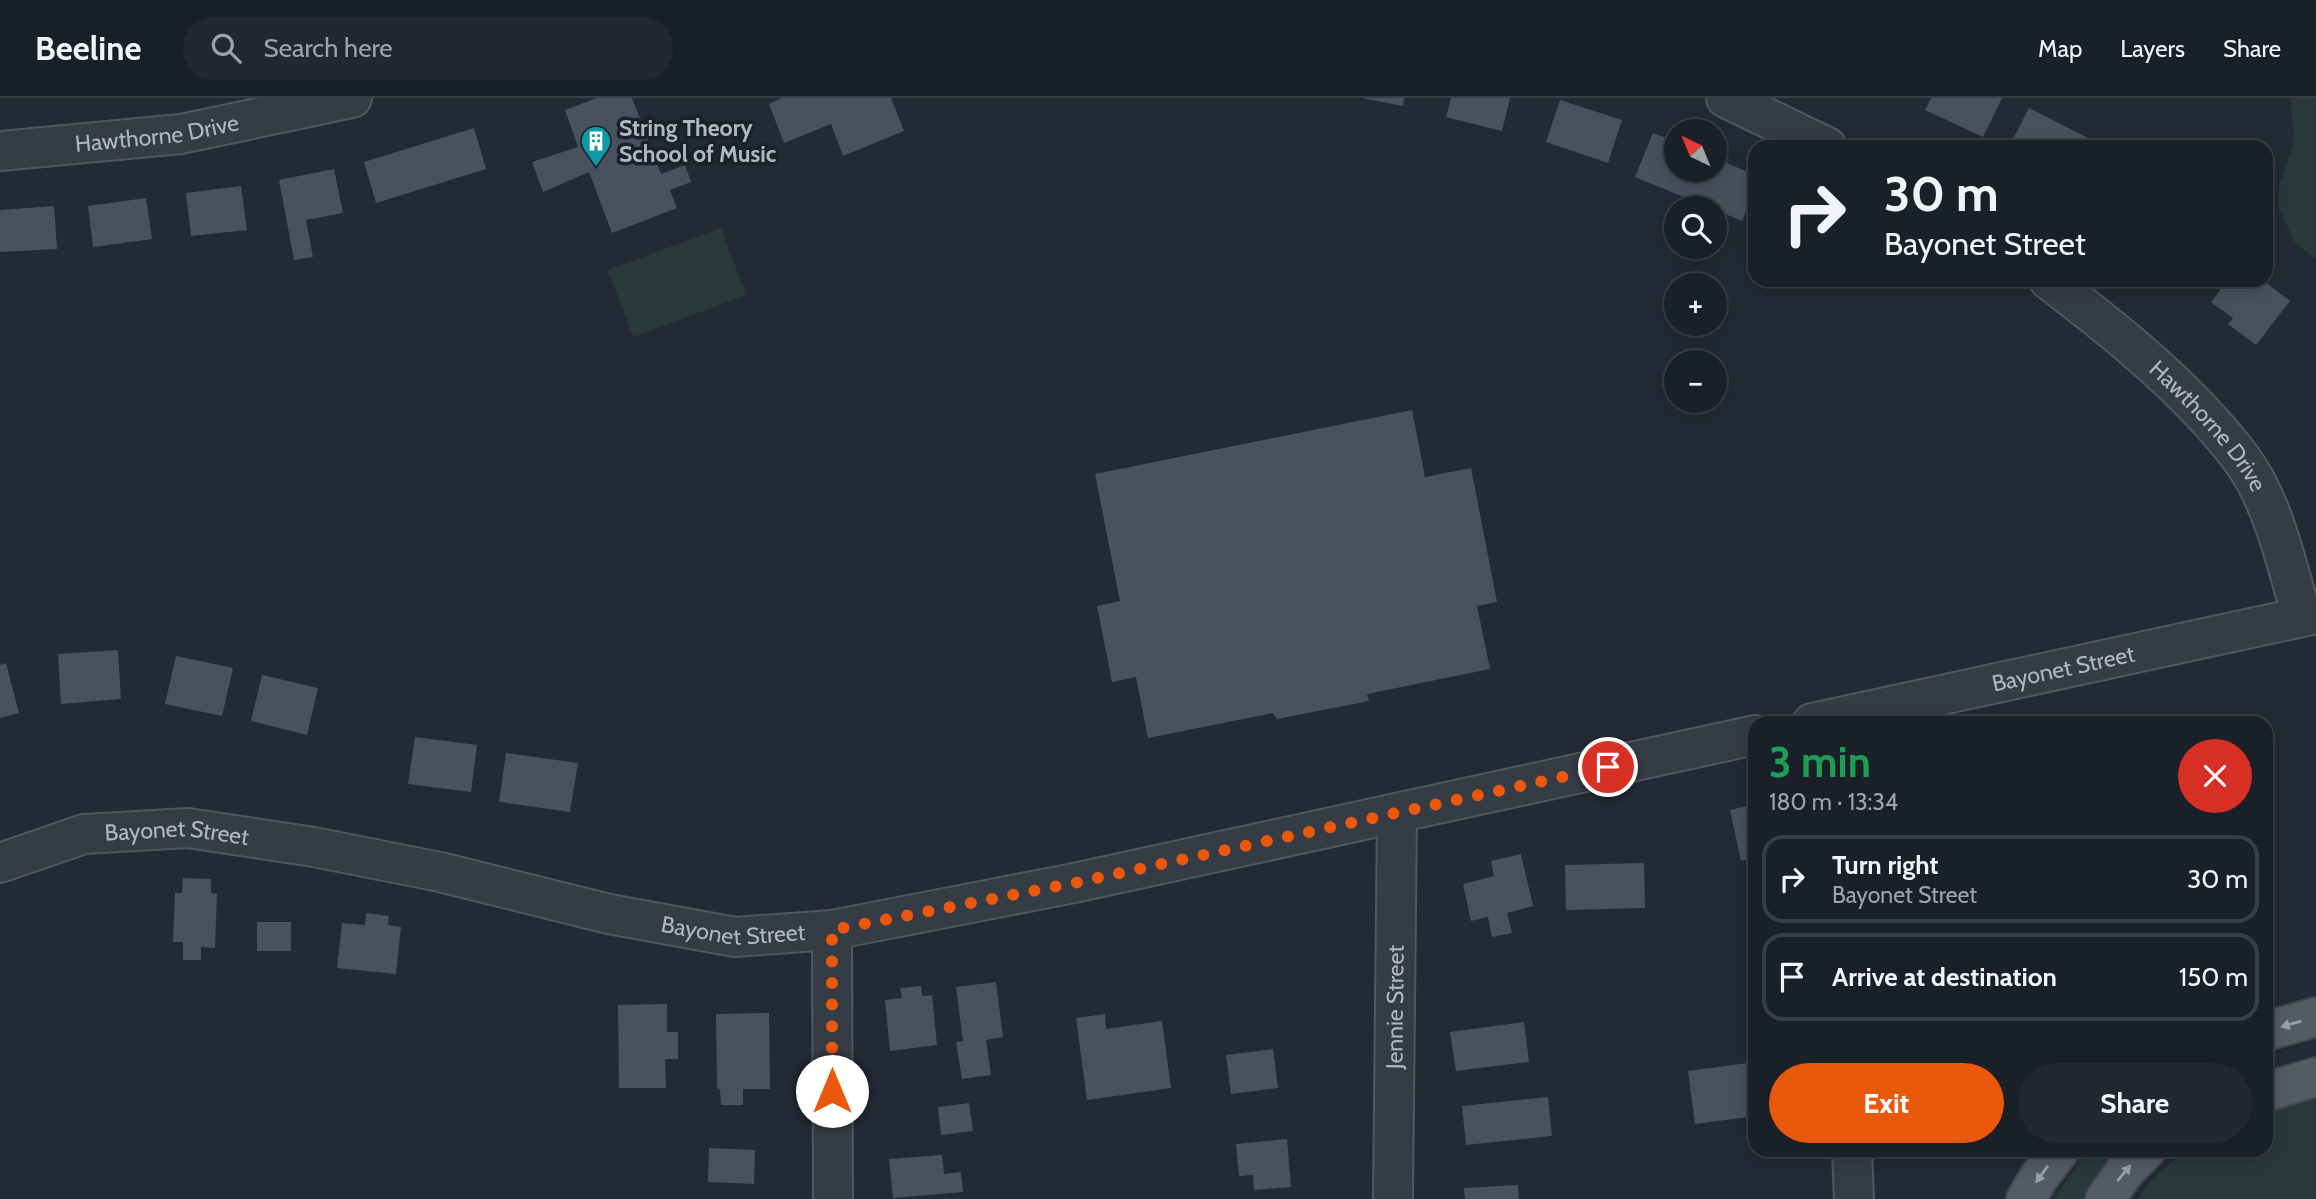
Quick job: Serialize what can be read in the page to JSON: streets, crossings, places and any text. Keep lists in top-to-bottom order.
{
  "streets": {
    "street": ["Hawthorne Drive", "Bayonet Street", "Jennie Street"]
  },
  "crossings": [
    ["Hawthorne Drive", "Bayonet Street"],
    ["Bayonet Street", "Jennie Street"]
  ],
  "places": {
    "building": ["String Theory School of Music"]
  },
  "north": "top left",
  "page": {
    "header": "Beeline",
    "search": "Search here",
    "nav": ["Map", "Layers", "Share"],
    "map_buttons": ["+", "−"],
    "turn": ["30 m", "Bayonet Street"],
    "heading": ["3 min", "180 m · 13:34"],
    "list": [
      {
        "name": "Turn right",
        "note": "Bayonet Street",
        "value": "30 m"
      },
      {
        "name": "Arrive at destination",
        "value": "150 m"
      }
    ],
    "buttons": ["Exit", "Share"]
  }
}
